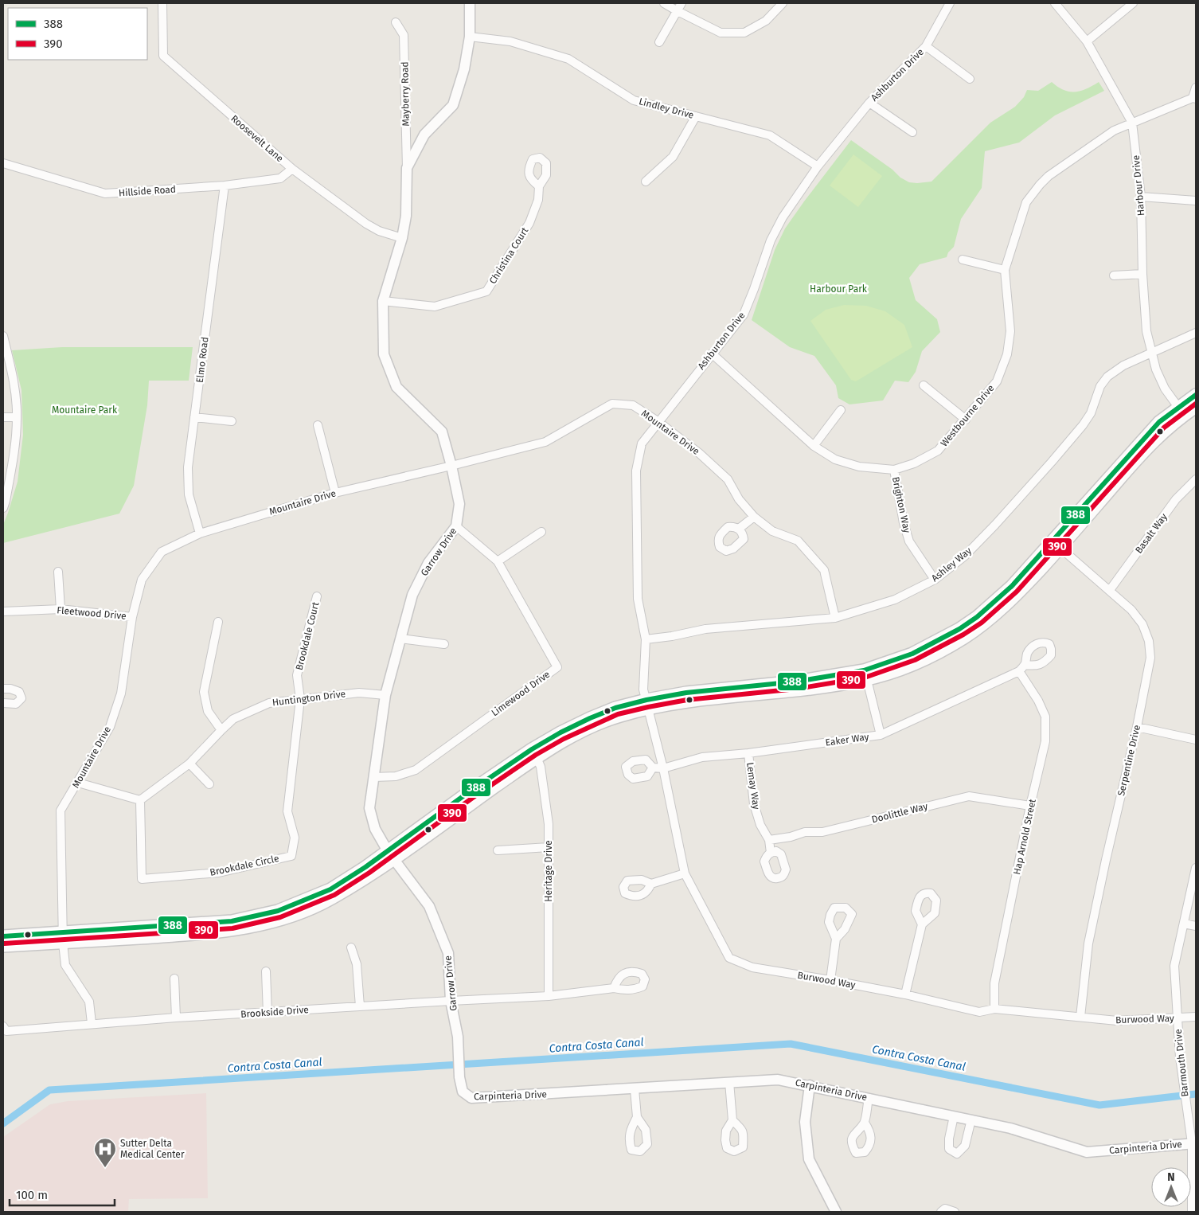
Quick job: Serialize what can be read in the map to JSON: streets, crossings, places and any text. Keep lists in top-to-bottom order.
{
  "streets": {
    "street": [
      "Ashburton Drive",
      "Mayberry Road",
      "Lindley Drive",
      "Roosevelt Lane",
      "Harbour Drive",
      "Hillside Road",
      "Christina Court",
      "Elmo Road",
      "Westbourne Drive",
      "Mountaire Drive",
      "Brighton Way",
      "Basalt Way",
      "Garrow Drive",
      "Ashley Way",
      "Fleetwood Drive",
      "Brookdale Court",
      "Limewood Drive",
      "Huntington Drive",
      "Eaker Way",
      "Serpentine Drive",
      "Lemay Way",
      "Doolittle Way",
      "Hap Arnold Street",
      "Brookdale Circle",
      "Heritage Drive",
      "Burwood Way",
      "Brookside Drive",
      "Barmouth Drive",
      "Carpinteria Drive"
    ]
  },
  "crossings": [
    ["Ashburton Drive", "Lindley Drive"],
    ["Ashburton Drive", "Westbourne Drive"],
    ["Ashburton Drive", "Mountaire Drive"],
    ["Ashburton Drive", "Ashley Way"],
    ["Ashburton Drive", "Burwood Way"],
    ["Mayberry Road", "Garrow Drive"],
    ["Lindley Drive", "Garrow Drive"],
    ["Roosevelt Lane", "Hillside Road"],
    ["Roosevelt Lane", "Garrow Drive"],
    ["Harbour Drive", "Westbourne Drive"],
    ["Harbour Drive", "Ashley Way"],
    ["Hillside Road", "Elmo Road"],
    ["Christina Court", "Garrow Drive"],
    ["Elmo Road", "Mountaire Drive"],
    ["Westbourne Drive", "Brighton Way"],
    ["Mountaire Drive", "Garrow Drive"],
    ["Mountaire Drive", "Ashley Way"],
    ["Mountaire Drive", "Fleetwood Drive"],
    ["Mountaire Drive", "Brookside Drive"],
    ["Brighton Way", "Ashley Way"],
    ["Basalt Way", "Serpentine Drive"],
    ["Garrow Drive", "Limewood Drive"],
    ["Garrow Drive", "Huntington Drive"],
    ["Garrow Drive", "Brookside Drive"],
    ["Garrow Drive", "Carpinteria Drive"],
    ["Brookdale Court", "Huntington Drive"],
    ["Brookdale Court", "Brookdale Circle"],
    ["Huntington Drive", "Brookdale Circle"],
    ["Eaker Way", "Lemay Way"],
    ["Eaker Way", "Hap Arnold Street"],
    ["Eaker Way", "Burwood Way"],
    ["Serpentine Drive", "Burwood Way"],
    ["Lemay Way", "Doolittle Way"],
    ["Doolittle Way", "Hap Arnold Street"],
    ["Hap Arnold Street", "Burwood Way"],
    ["Heritage Drive", "Brookside Drive"],
    ["Burwood Way", "Barmouth Drive"],
    ["Barmouth Drive", "Carpinteria Drive"]
  ],
  "water": ["Contra Costa Canal"],
  "parks": ["Harbour Park", "Mountaire Park"],
  "places": {
    "hospital": ["Sutter Delta Medical Center"]
  },
  "lines": ["transit line 388", "transit line 390"],
  "legend": ["388", "390"],
  "scale_bar": "100 m",
  "north": "top"
}
